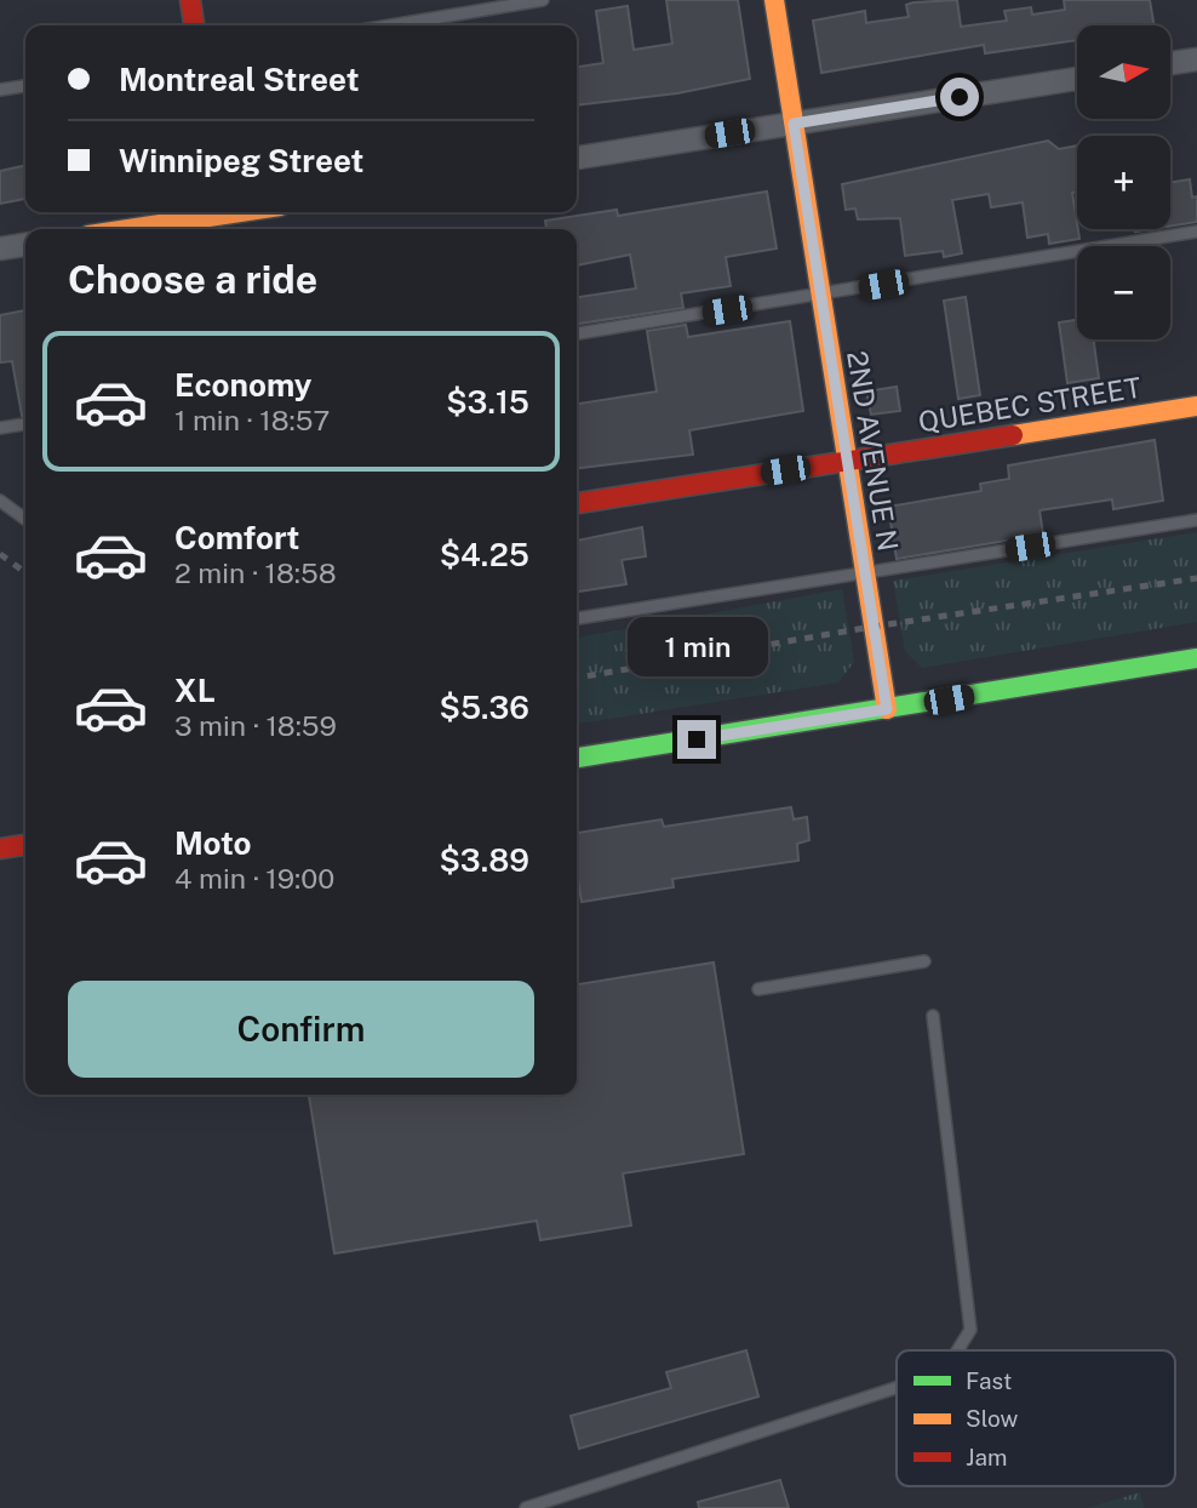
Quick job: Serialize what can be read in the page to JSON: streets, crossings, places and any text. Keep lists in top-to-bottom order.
{
  "streets": {
    "street": ["QUEBEC STREET", "2ND AVENUE N"]
  },
  "crossings": [
    ["QUEBEC STREET", "2ND AVENUE N"]
  ],
  "legend": ["Fast", "Slow", "Jam"],
  "north": "right",
  "page": {
    "map_buttons": ["+", "−"],
    "banner": ["Montreal Street", "Winnipeg Street"],
    "heading": "Choose a ride",
    "list": [
      {
        "name": "Economy",
        "note": "1 min · 18:57",
        "value": "$3.15"
      },
      {
        "name": "Comfort",
        "note": "2 min · 18:58",
        "value": "$4.25"
      },
      {
        "name": "XL",
        "note": "3 min · 18:59",
        "value": "$5.36"
      },
      {
        "name": "Moto",
        "note": "4 min · 19:00",
        "value": "$3.89"
      }
    ],
    "bubble": "1 min",
    "buttons": "Confirm"
  }
}
